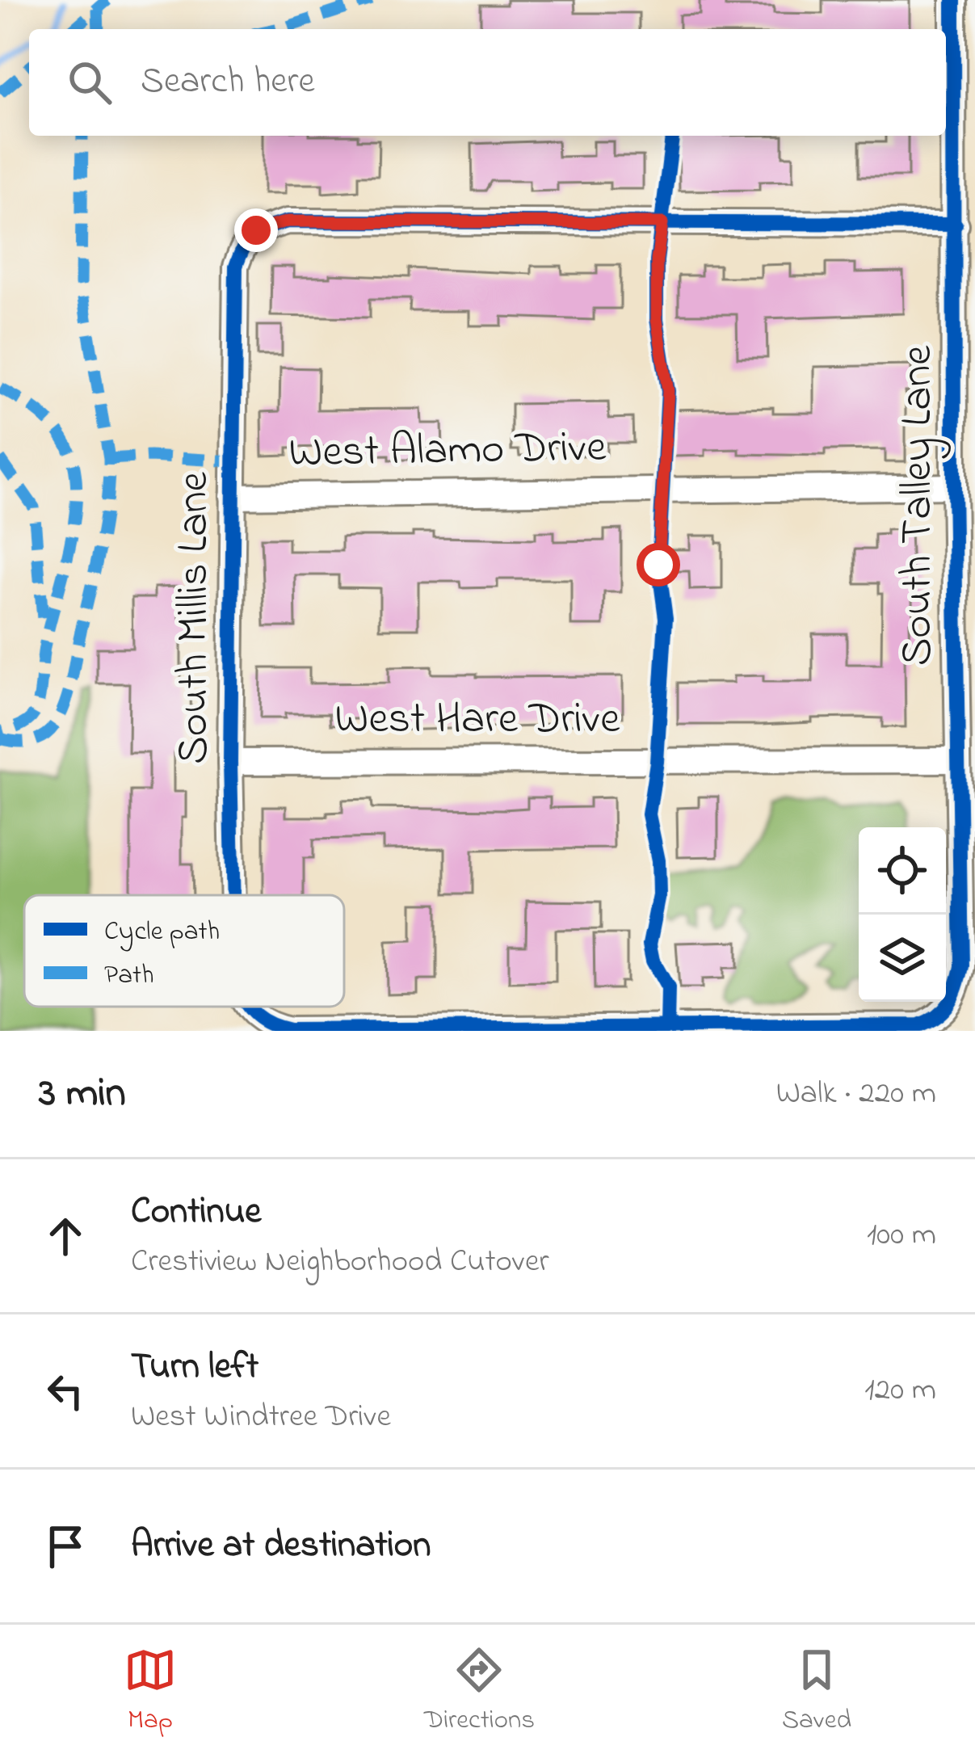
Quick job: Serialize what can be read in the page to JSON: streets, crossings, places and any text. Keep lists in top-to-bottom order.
{
  "streets": {
    "street": [
      "West Alamo Drive",
      "South Talley Lane",
      "South Millis Lane",
      "West Hare Drive"
    ]
  },
  "crossings": [
    ["West Alamo Drive", "South Talley Lane"],
    ["West Alamo Drive", "South Millis Lane"],
    ["South Talley Lane", "South Millis Lane"],
    ["South Talley Lane", "West Hare Drive"],
    ["South Millis Lane", "West Hare Drive"]
  ],
  "legend": ["Cycle path", "Path"],
  "page": {
    "search": "Search here",
    "heading": ["3 min", "Walk · 220 m"],
    "list": [
      ["Continue", "Crestiview Neighborhood Cutover", "100 m"],
      ["Turn left", "West Windtree Drive", "120 m"],
      "Arrive at destination"
    ],
    "nav": ["Map", "Directions", "Saved"]
  }
}
